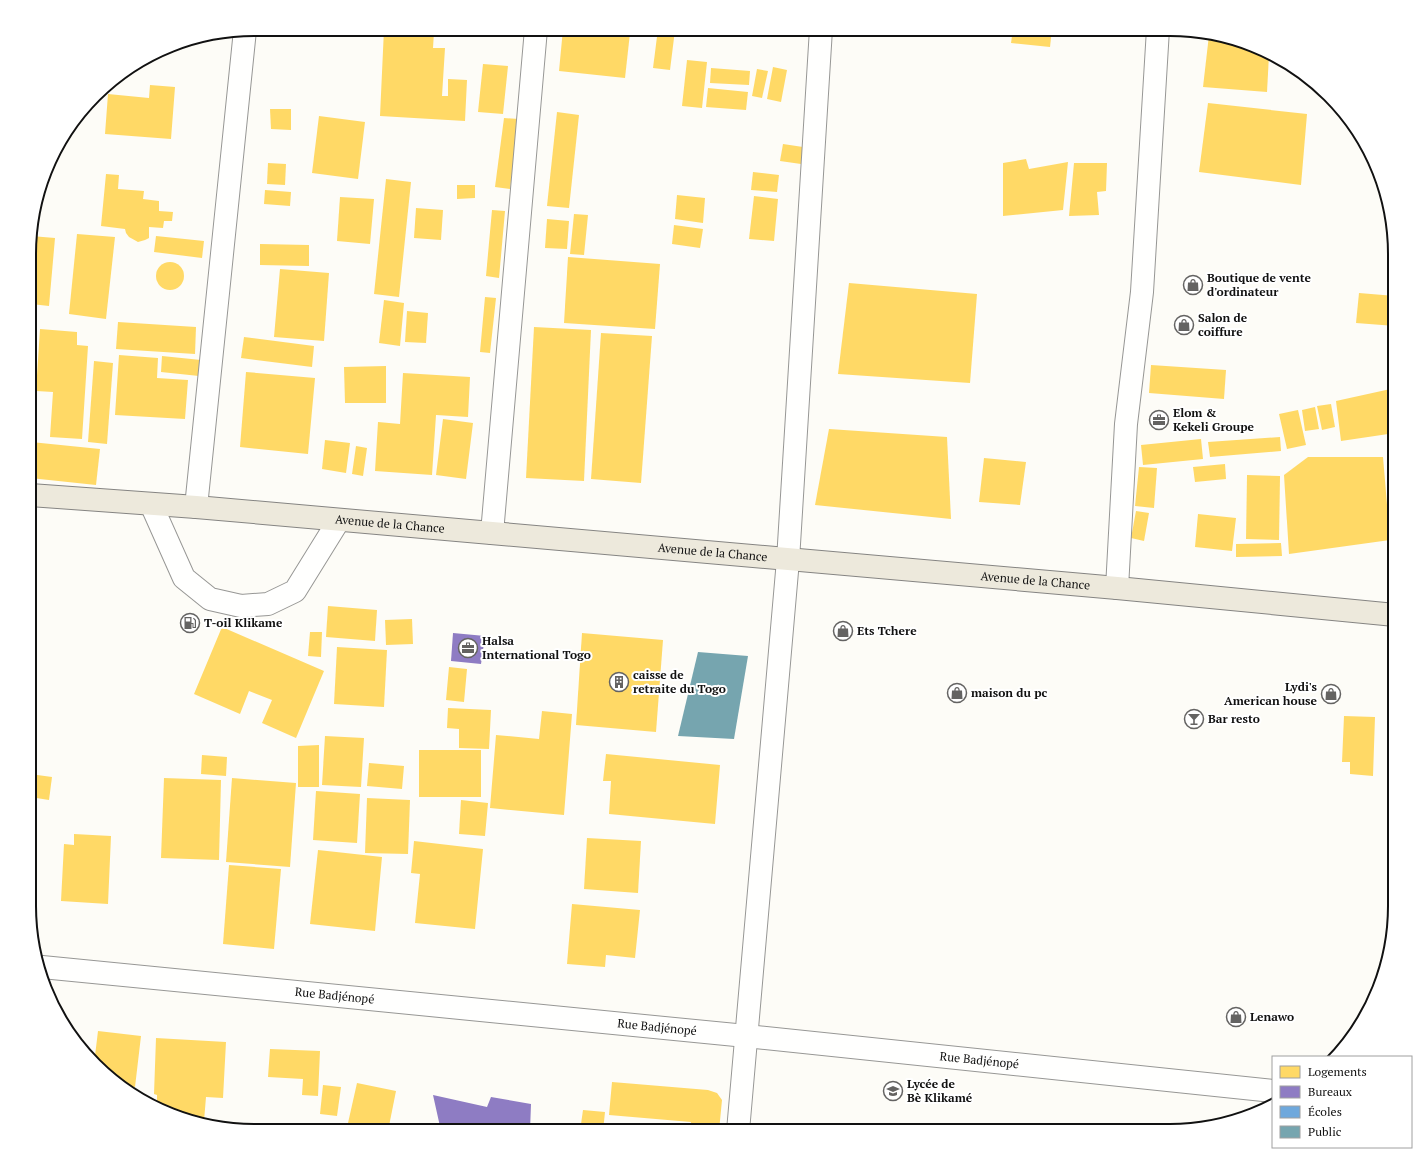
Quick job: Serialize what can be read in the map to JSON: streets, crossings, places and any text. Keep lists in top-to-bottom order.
{
  "streets": {
    "main road": ["Avenue de la Chance"],
    "street": ["Rue Badjénopé"]
  },
  "places": {
    "shop": [
      "Boutique de vente d'ordinateur",
      "Salon de coiffure",
      "Ets Tchere",
      "maison du pc",
      "Lydi's American house",
      "Lenawo"
    ],
    "office": ["Elom & Kekeli Groupe", "Halsa International Togo"],
    "fuel station": ["T-oil Klikame"],
    "building": ["caisse de retraite du Togo"],
    "bar": ["Bar resto"],
    "school or university": ["Lycée de Bè Klikamé"]
  },
  "legend": [
    "Logements",
    "Bureaux",
    "Écoles",
    "Public"
  ]
}
